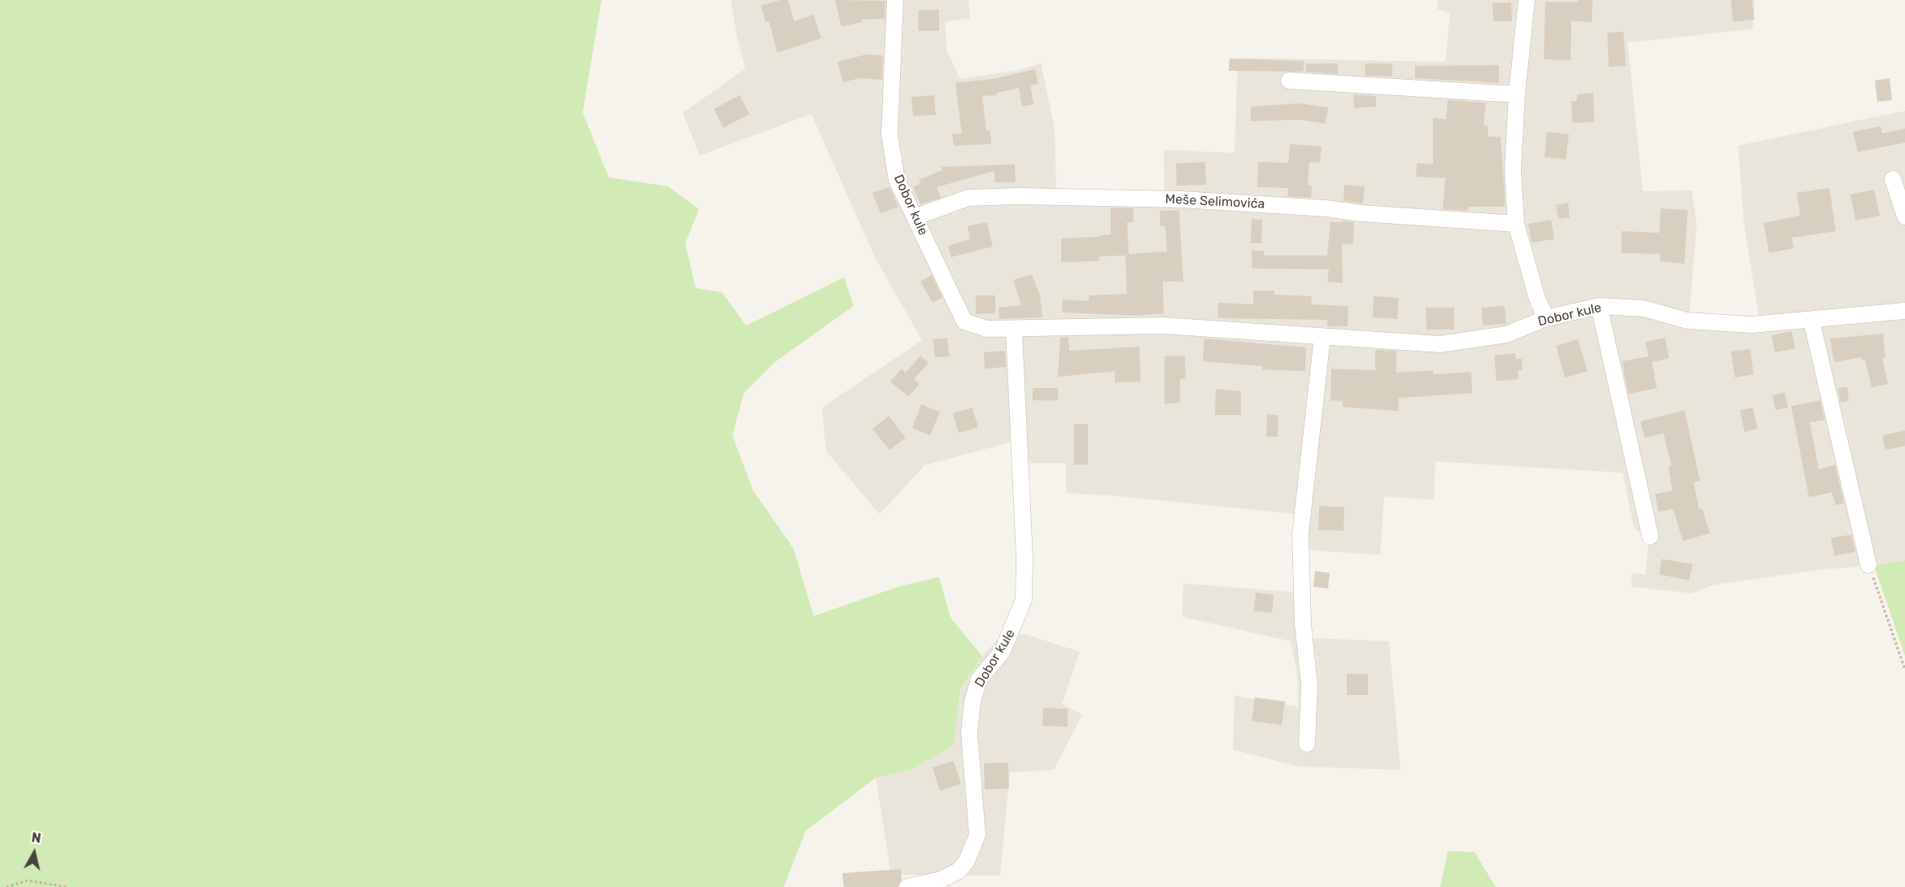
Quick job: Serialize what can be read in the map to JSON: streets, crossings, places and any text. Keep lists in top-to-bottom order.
{
  "streets": {
    "street": ["Meše Selimovića", "Dobor kule"]
  },
  "crossings": [
    ["Meše Selimovića", "Dobor kule"]
  ],
  "north": "top"
}
